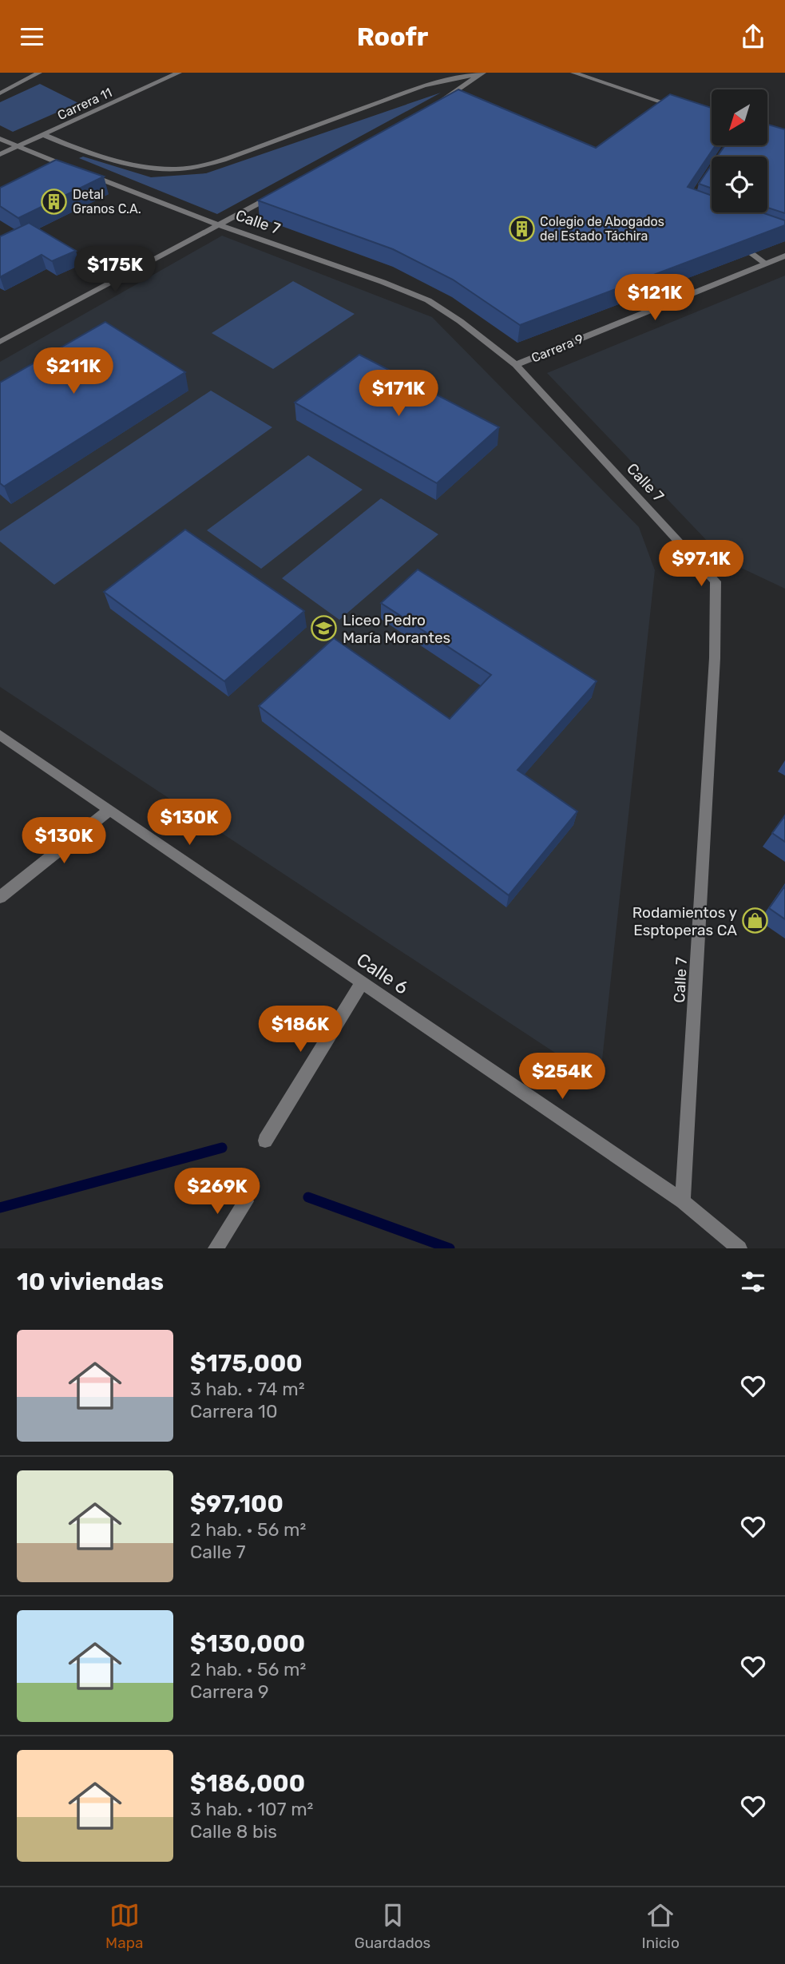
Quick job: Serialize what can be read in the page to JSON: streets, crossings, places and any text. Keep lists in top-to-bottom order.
{
  "streets": {
    "street": [
      "Carrera 11",
      "Calle 7",
      "Carrera 9",
      "Calle 6"
    ]
  },
  "crossings": [
    ["Carrera 11", "Calle 7"],
    ["Calle 7", "Carrera 9"],
    ["Calle 7", "Calle 6"]
  ],
  "places": {
    "building": ["Detal Granos C.A.", "Colegio de Abogados del Estado Táchira"],
    "school or university": ["Liceo Pedro María Morantes"],
    "shop": ["Rodamientos y Esptoperas CA"]
  },
  "north": "bottom left",
  "page": {
    "header": "Roofr",
    "price": [
      "$175K",
      "$121K",
      "$211K",
      "$171K",
      "$97.1K",
      "$130K",
      "$130K",
      "$186K",
      "$254K",
      "$269K"
    ],
    "heading": "10 viviendas",
    "list": [
      {
        "name": "$175,000",
        "note": "3 hab. · 74 m² · Carrera 10"
      },
      {
        "name": "$97,100",
        "note": "2 hab. · 56 m² · Calle 7"
      },
      {
        "name": "$130,000",
        "note": "2 hab. · 56 m² · Carrera 9"
      },
      {
        "name": "$186,000",
        "note": "3 hab. · 107 m² · Calle 8 bis"
      }
    ],
    "tabs": ["Mapa", "Guardados", "Inicio"]
  }
}
